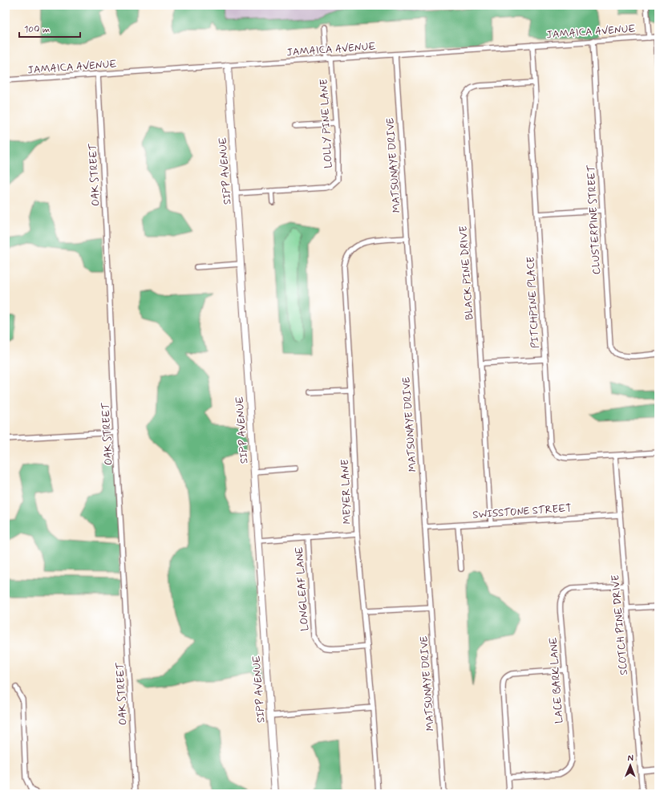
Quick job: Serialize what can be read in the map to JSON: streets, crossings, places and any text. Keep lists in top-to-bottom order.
{
  "streets": {
    "street": [
      "JAMAICA AVENUE",
      "LOLLY PINE LANE",
      "MATSUNAYE DRIVE",
      "SIPP AVENUE",
      "OAK STREET",
      "CLUSTERPINE STREET",
      "BLACK PINE DRIVE",
      "PITCHPINE PLACE",
      "MEYER LANE",
      "SWISSTONE STREET",
      "LONGLEAF LANE",
      "SCOTCH PINE DRIVE",
      "LACE BARK LANE"
    ]
  },
  "crossings": [
    ["JAMAICA AVENUE", "LOLLY PINE LANE"],
    ["JAMAICA AVENUE", "MATSUNAYE DRIVE"],
    ["JAMAICA AVENUE", "SIPP AVENUE"],
    ["JAMAICA AVENUE", "OAK STREET"],
    ["JAMAICA AVENUE", "CLUSTERPINE STREET"],
    ["JAMAICA AVENUE", "PITCHPINE PLACE"],
    ["LOLLY PINE LANE", "SIPP AVENUE"],
    ["MATSUNAYE DRIVE", "MEYER LANE"],
    ["MATSUNAYE DRIVE", "SWISSTONE STREET"],
    ["BLACK PINE DRIVE", "PITCHPINE PLACE"],
    ["BLACK PINE DRIVE", "SWISSTONE STREET"],
    ["PITCHPINE PLACE", "SCOTCH PINE DRIVE"],
    ["MEYER LANE", "LONGLEAF LANE"],
    ["SWISSTONE STREET", "SCOTCH PINE DRIVE"],
    ["SCOTCH PINE DRIVE", "LACE BARK LANE"]
  ],
  "scale_bar": "100 m",
  "north": "top"
}
